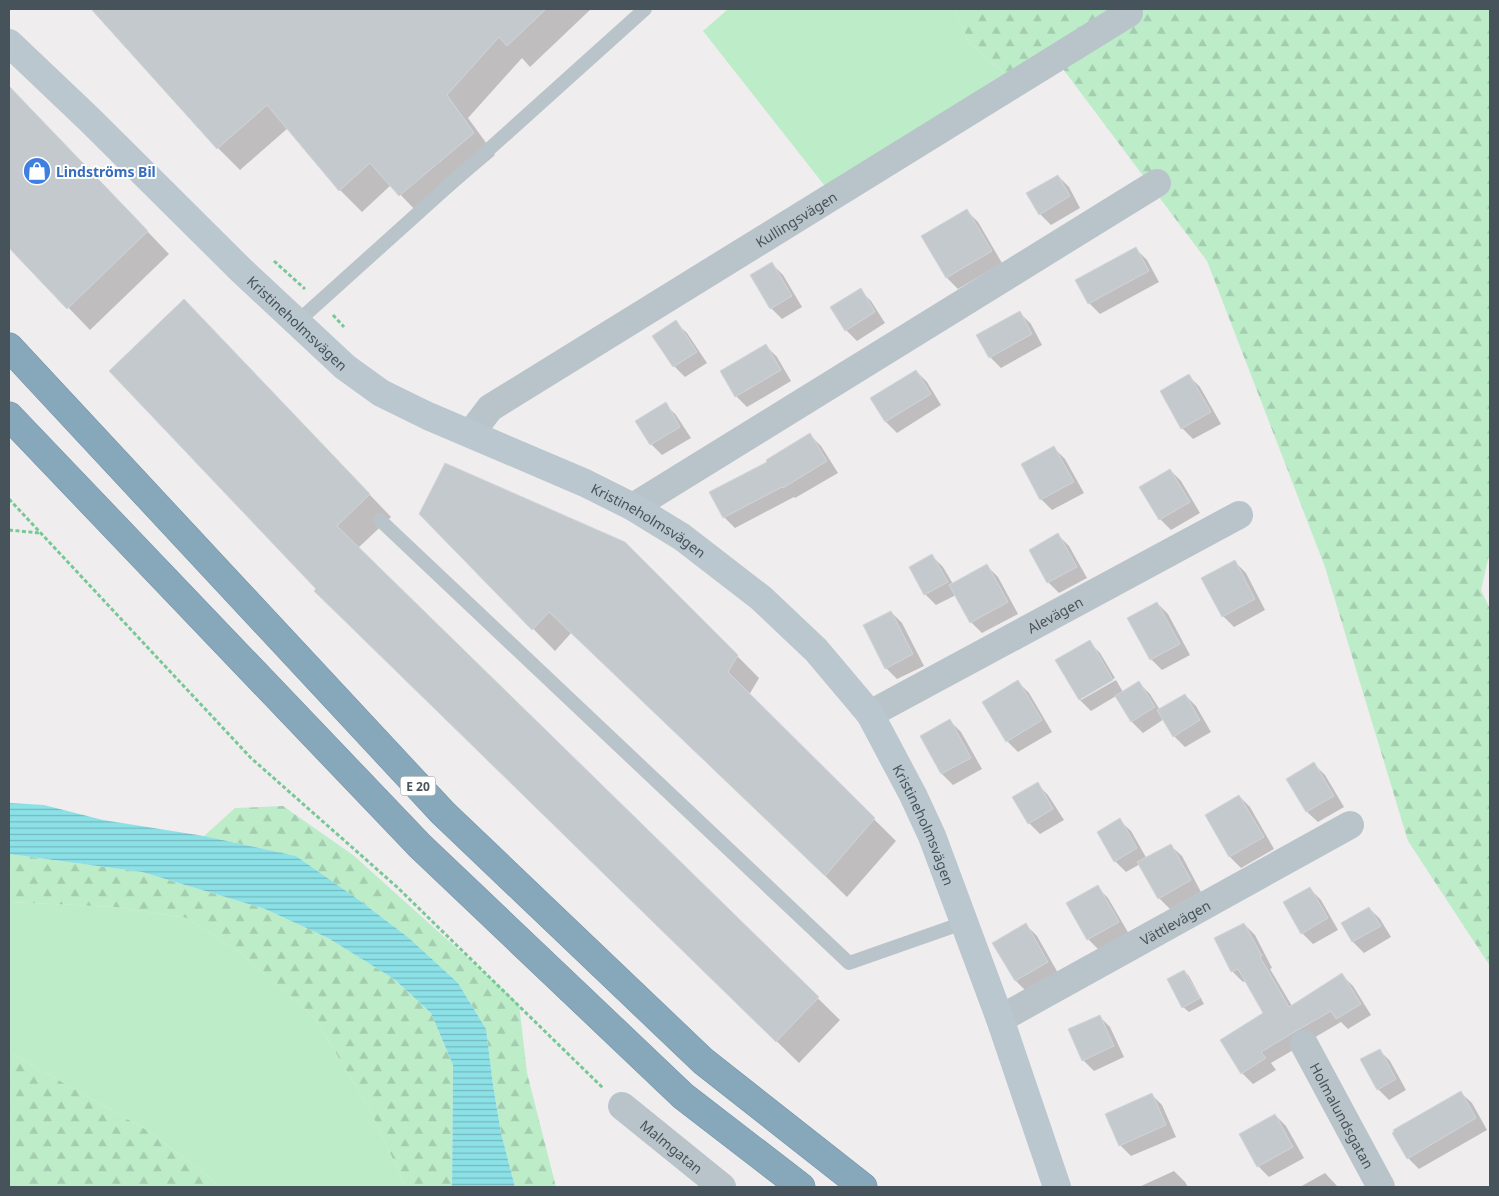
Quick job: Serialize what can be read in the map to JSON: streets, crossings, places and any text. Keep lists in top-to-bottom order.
{
  "streets": {
    "highway": ["E 20"],
    "street": [
      "Kullingsvägen",
      "Kristineholmsvägen",
      "Alevägen",
      "Vättlevägen",
      "Holmalundsgatan",
      "Malmgatan"
    ]
  },
  "crossings": [
    ["Kullingsvägen", "Kristineholmsvägen"],
    ["Kristineholmsvägen", "Alevägen"],
    ["Kristineholmsvägen", "Vättlevägen"]
  ],
  "places": {
    "shop": ["Lindströms Bil"]
  }
}
